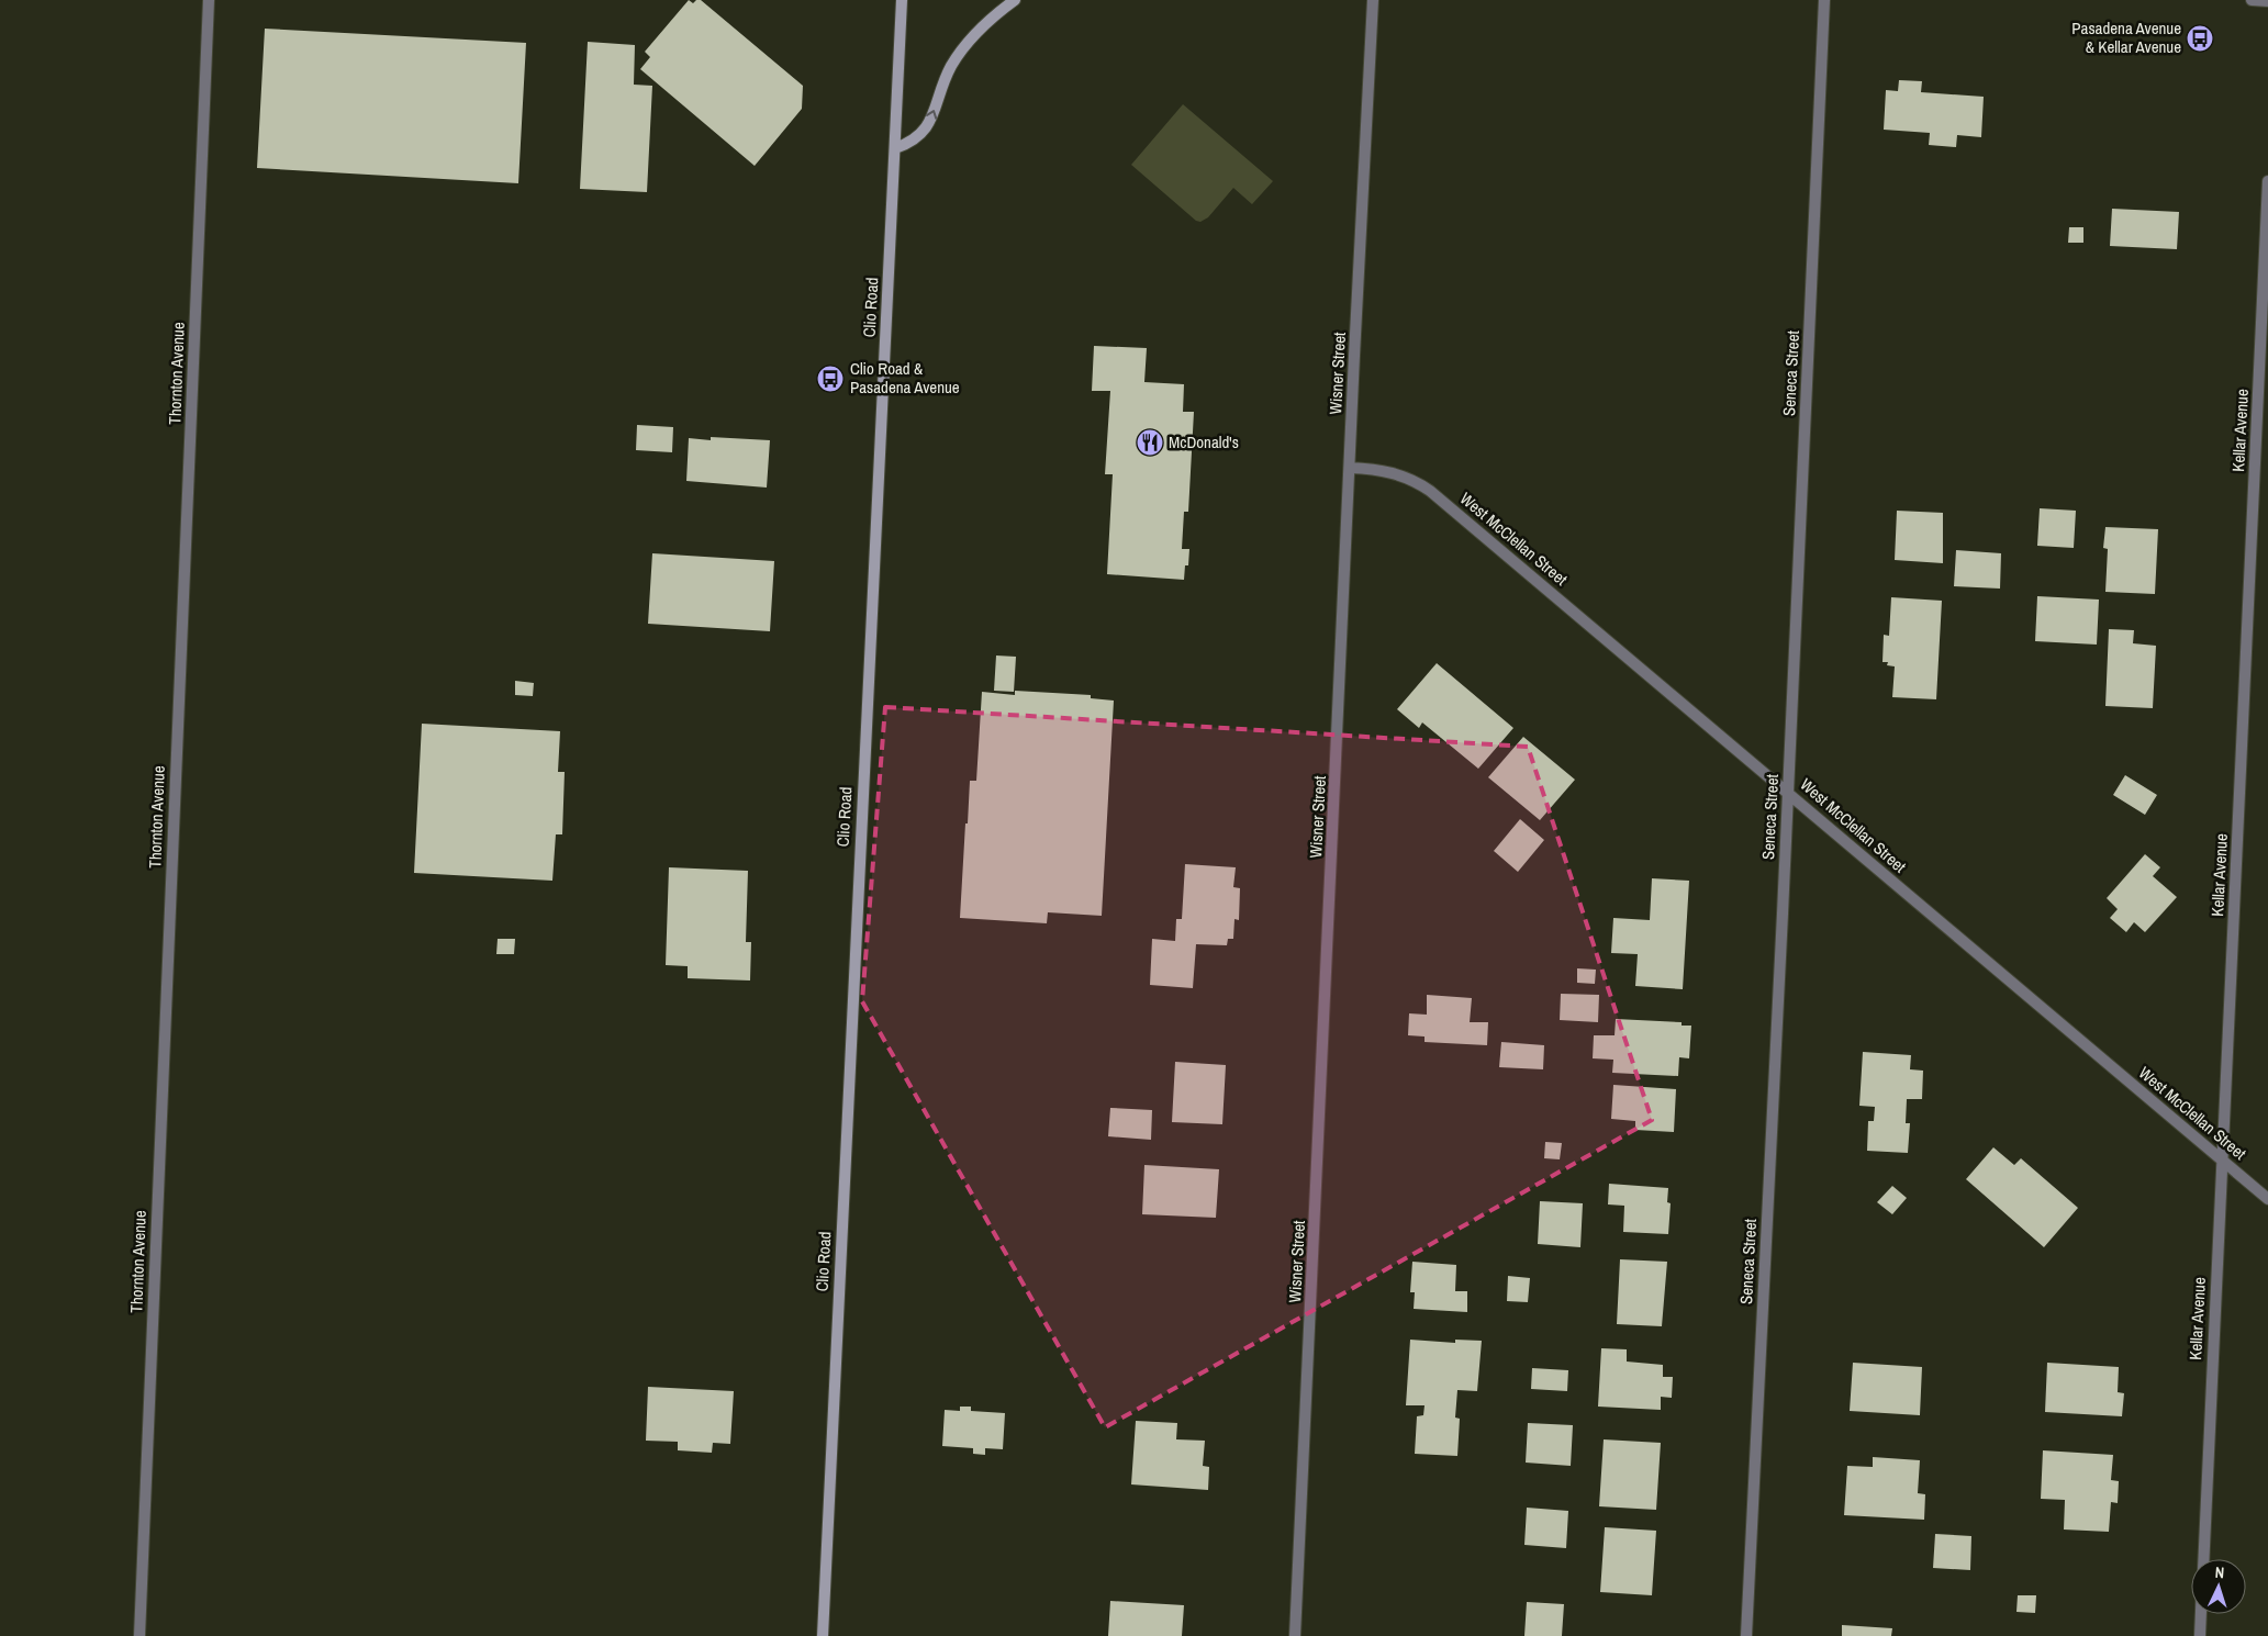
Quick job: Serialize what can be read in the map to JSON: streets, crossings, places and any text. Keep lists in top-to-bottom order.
{
  "streets": {
    "main road": ["Clio Road"],
    "street": [
      "Thornton Avenue",
      "Wisner Street",
      "Seneca Street",
      "Kellar Avenue",
      "West McClellan Street"
    ]
  },
  "crossings": [
    ["Wisner Street", "West McClellan Street"],
    ["Seneca Street", "West McClellan Street"],
    ["Kellar Avenue", "West McClellan Street"]
  ],
  "places": {
    "bus stop": ["Pasadena Avenue & Kellar Avenue", "Clio Road & Pasadena Avenue"],
    "restaurant": ["McDonald's"]
  },
  "north": "top"
}
